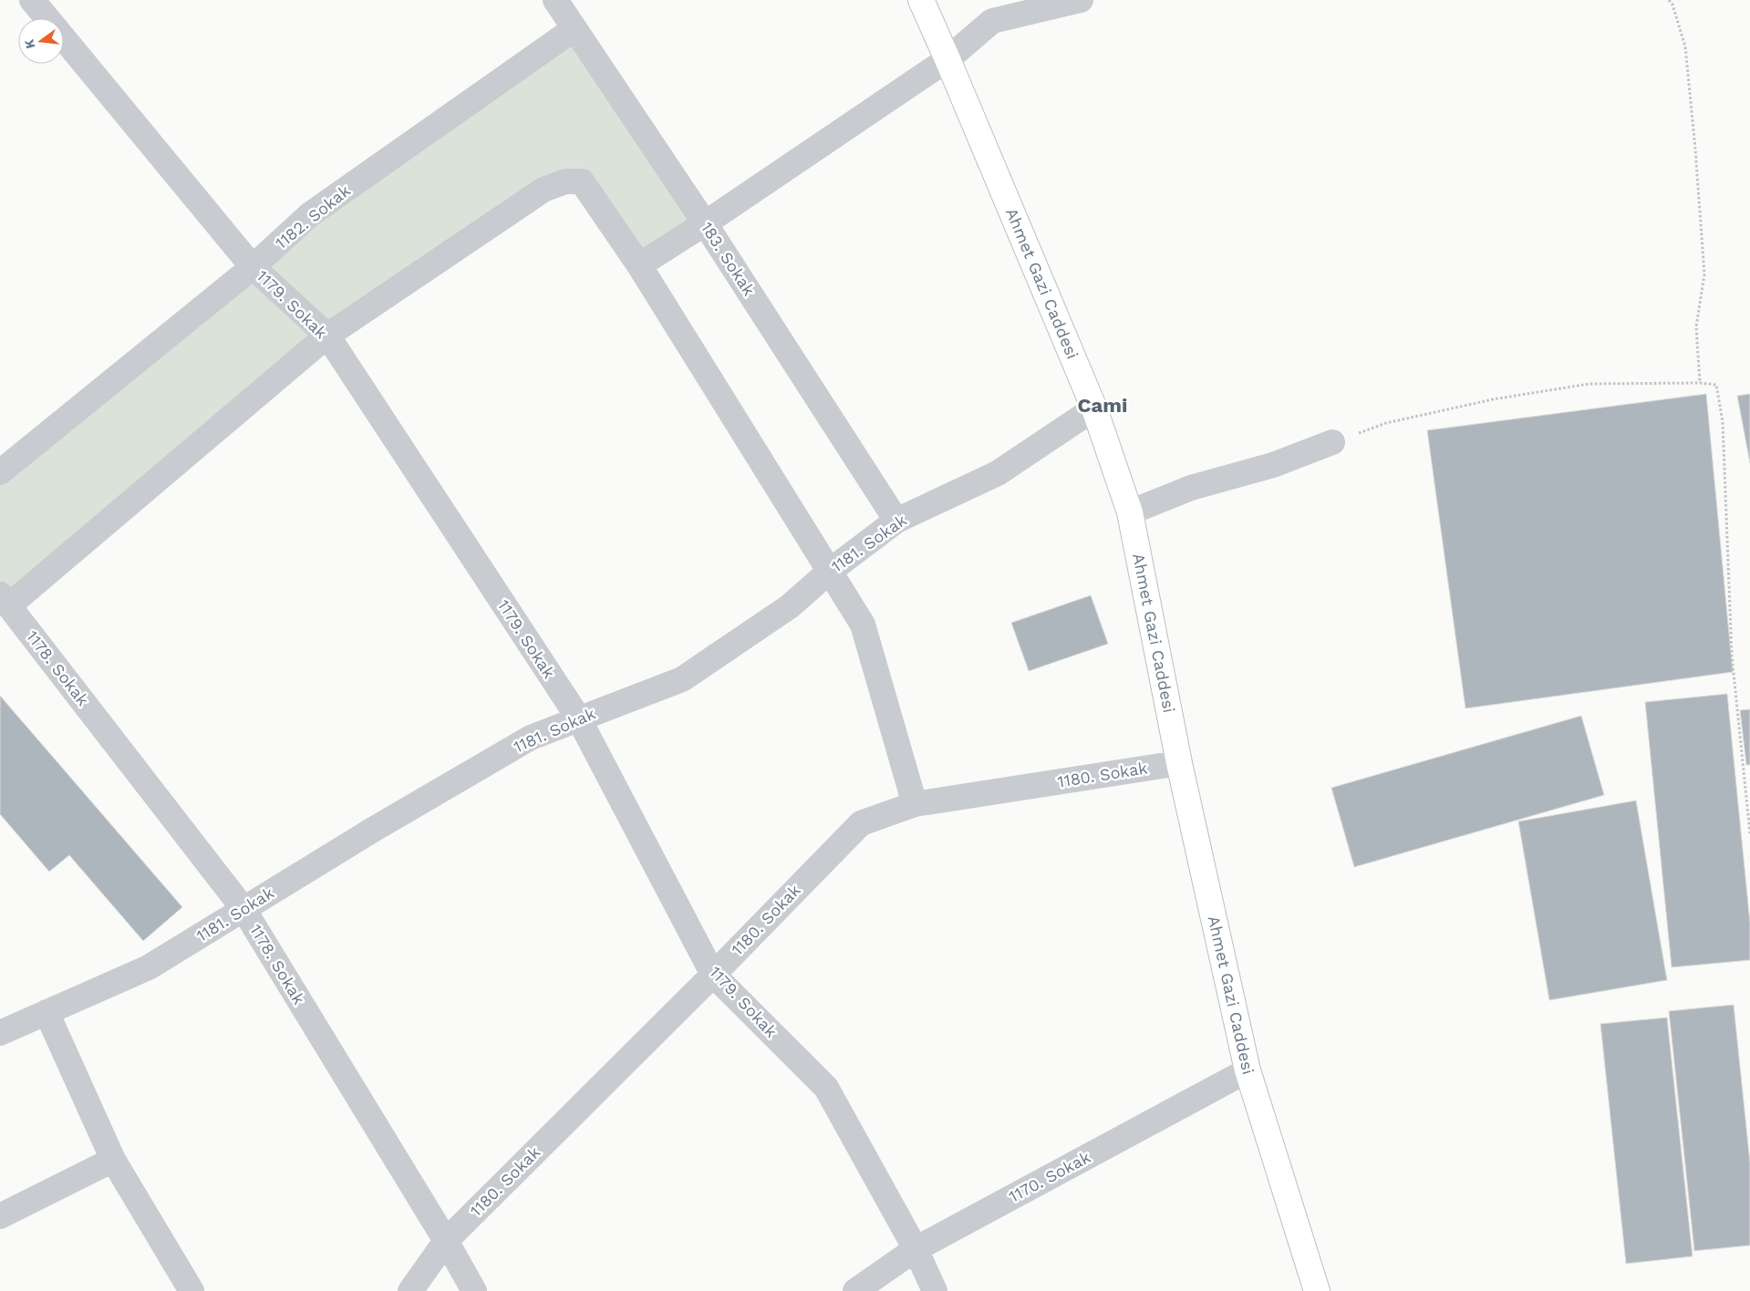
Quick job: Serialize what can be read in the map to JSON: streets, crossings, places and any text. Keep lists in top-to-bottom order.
{
  "streets": {
    "street": [
      "1182. Sokak",
      "183. Sokak",
      "Ahmet Gazi Caddesi",
      "1179. Sokak",
      "1181. Sokak",
      "1178. Sokak",
      "1180. Sokak",
      "1170. Sokak"
    ]
  },
  "crossings": [
    ["1182. Sokak", "183. Sokak"],
    ["1182. Sokak", "1179. Sokak"],
    ["183. Sokak", "1181. Sokak"],
    ["Ahmet Gazi Caddesi", "1181. Sokak"],
    ["Ahmet Gazi Caddesi", "1180. Sokak"],
    ["Ahmet Gazi Caddesi", "1170. Sokak"],
    ["1179. Sokak", "1181. Sokak"],
    ["1179. Sokak", "1180. Sokak"],
    ["1179. Sokak", "1170. Sokak"],
    ["1181. Sokak", "1178. Sokak"],
    ["1178. Sokak", "1180. Sokak"]
  ],
  "districts": ["Cami"],
  "north": "left"
}
